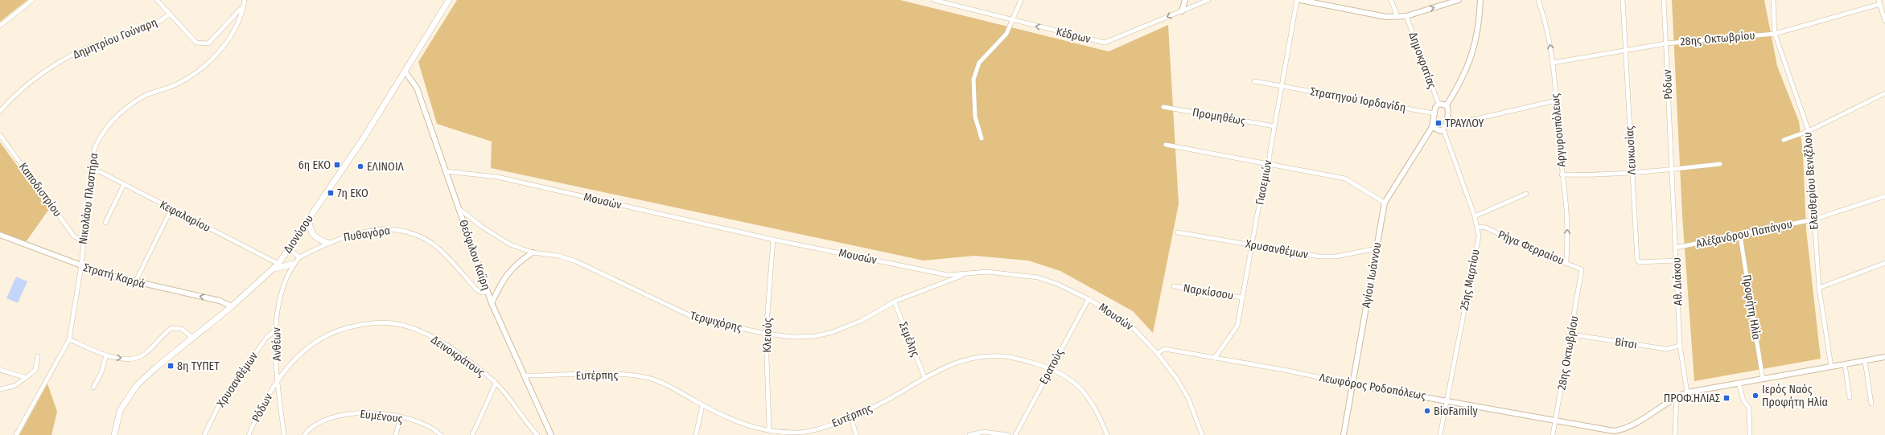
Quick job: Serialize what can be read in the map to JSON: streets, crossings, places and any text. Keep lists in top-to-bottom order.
{
  "streets": {
    "main road": ["Διονύσου"],
    "street": [
      "Κέδρων",
      "Δημητρίου Γούναρη",
      "28ης Οκτωβρίου",
      "Δημοκρατίας",
      "Ρόδων",
      "Στρατηγού Ιορδανίδη",
      "Προμηθέως",
      "Αργυρουπόλεως",
      "Λευκωσίας",
      "Ελευθερίου Βενιζέλου",
      "Γιασεμιών",
      "Καποδιστρίου",
      "Νικολάου Πλαστήρα",
      "Μουσών",
      "Κεφαλαρίου",
      "Πυθαγόρα",
      "Αλέξανδρου Παπάγου",
      "Ρήγα Φερραίου",
      "Χρυσανθέμων",
      "Θεόφιλου Καϊρη",
      "Αγίου Ιωάννου",
      "Στρατή Καρρά",
      "25ης Μαρτίου",
      "Αθ. Διάκου",
      "Ναρκίσσου",
      "Προφήτη Ηλία",
      "Τερψιχόρης",
      "Κλειούς",
      "Σεμέλης",
      "Βίτσι",
      "Ανθέων",
      "Δεινοκράτους",
      "Ερατούς",
      "Ευτέρπης",
      "Λεωφόρος Ροδοπόλεως",
      "Ευμένους"
    ]
  },
  "crossings": [
    ["28ης Οκτωβρίου", "Ρόδων"],
    ["28ης Οκτωβρίου", "Αργυρουπόλεως"],
    ["28ης Οκτωβρίου", "Λευκωσίας"],
    ["28ης Οκτωβρίου", "Ελευθερίου Βενιζέλου"],
    ["28ης Οκτωβρίου", "Ρήγα Φερραίου"],
    ["28ης Οκτωβρίου", "Βίτσι"],
    ["28ης Οκτωβρίου", "Λεωφόρος Ροδοπόλεως"],
    ["Ρόδων", "Αθ. Διάκου"],
    ["Ρόδων", "Ανθέων"],
    ["Ρόδων", "Δεινοκράτους"],
    ["Στρατηγού Ιορδανίδη", "Γιασεμιών"],
    ["Προμηθέως", "Γιασεμιών"],
    ["Αργυρουπόλεως", "Ρήγα Φερραίου"],
    ["Λευκωσίας", "Αθ. Διάκου"],
    ["Ελευθερίου Βενιζέλου", "Αλέξανδρου Παπάγου"],
    ["Ελευθερίου Βενιζέλου", "Λεωφόρος Ροδοπόλεως"],
    ["Γιασεμιών", "Χρυσανθέμων"],
    ["Γιασεμιών", "Ναρκίσσου"],
    ["Γιασεμιών", "Λεωφόρος Ροδοπόλεως"],
    ["Καποδιστρίου", "Νικολάου Πλαστήρα"],
    ["Νικολάου Πλαστήρα", "Κεφαλαρίου"],
    ["Νικολάου Πλαστήρα", "Στρατή Καρρά"],
    ["Μουσών", "Θεόφιλου Καϊρη"],
    ["Μουσών", "Τερψιχόρης"],
    ["Μουσών", "Κλειούς"],
    ["Μουσών", "Ερατούς"],
    ["Μουσών", "Λεωφόρος Ροδοπόλεως"],
    ["Κεφαλαρίου", "Διονύσου"],
    ["Διονύσου", "Θεόφιλου Καϊρη"],
    ["Διονύσου", "Στρατή Καρρά"],
    ["Πυθαγόρα", "Θεόφιλου Καϊρη"],
    ["Πυθαγόρα", "Ανθέων"],
    ["Αλέξανδρου Παπάγου", "Αθ. Διάκου"],
    ["Αλέξανδρου Παπάγου", "Προφήτη Ηλία"],
    ["Ρήγα Φερραίου", "25ης Μαρτίου"],
    ["Χρυσανθέμων", "Αγίου Ιωάννου"],
    ["Χρυσανθέμων", "Ανθέων"],
    ["Θεόφιλου Καϊρη", "Τερψιχόρης"],
    ["Θεόφιλου Καϊρη", "Ευτέρπης"],
    ["Αγίου Ιωάννου", "Λεωφόρος Ροδοπόλεως"],
    ["25ης Μαρτίου", "Λεωφόρος Ροδοπόλεως"],
    ["Αθ. Διάκου", "Βίτσι"],
    ["Αθ. Διάκου", "Λεωφόρος Ροδοπόλεως"],
    ["Προφήτη Ηλία", "Λεωφόρος Ροδοπόλεως"],
    ["Τερψιχόρης", "Κλειούς"],
    ["Τερψιχόρης", "Σεμέλης"],
    ["Κλειούς", "Ευτέρπης"],
    ["Σεμέλης", "Ευτέρπης"],
    ["Ανθέων", "Δεινοκράτους"],
    ["Ερατούς", "Ευτέρπης"]
  ],
  "one_way": ["Κέδρων", "Αργυρουπόλεως", "Στρατή Καρρά"],
  "places": {
    "transit": [
      "ΤΡΑΥΛΟΥ",
      "6η ΕΚΟ",
      "7η ΕΚΟ",
      "8η ΤΥΠΕΤ",
      "ΠΡΟΦ.ΗΛΙΑΣ"
    ],
    "other": ["ΕΛΙΝΟΙΛ", "Ιερός Ναός Προφήτη Ηλία", "BioFamily"]
  }
}
